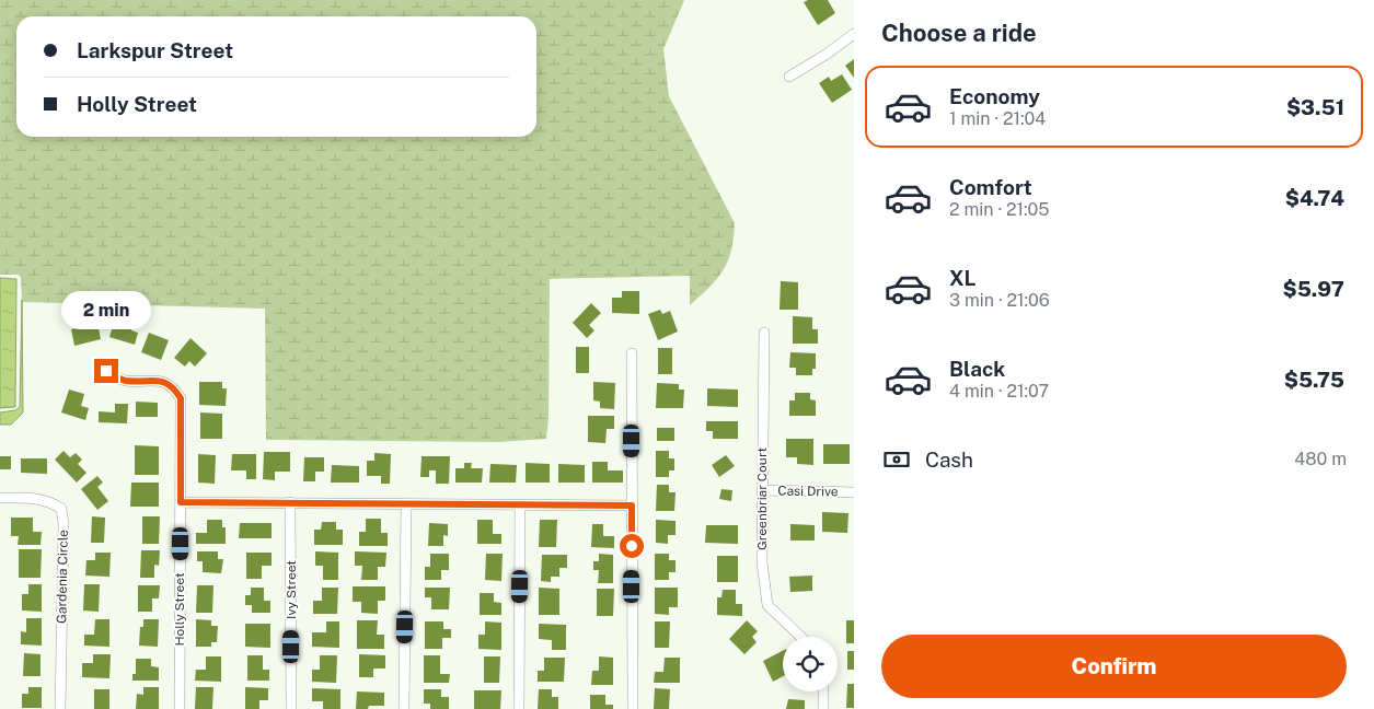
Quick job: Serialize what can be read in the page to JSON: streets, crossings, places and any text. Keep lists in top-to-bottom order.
{
  "streets": {
    "street": [
      "Casi Drive",
      "Greenbriar Court",
      "Gardenia Circle",
      "Ivy Street",
      "Holly Street"
    ]
  },
  "crossings": [
    ["Casi Drive", "Greenbriar Court"]
  ],
  "page": {
    "heading": "Choose a ride",
    "banner": ["Larkspur Street", "Holly Street"],
    "list": [
      {
        "name": "Economy",
        "note": "1 min · 21:04",
        "value": "$3.51"
      },
      {
        "name": "Comfort",
        "note": "2 min · 21:05",
        "value": "$4.74"
      },
      {
        "name": "XL",
        "note": "3 min · 21:06",
        "value": "$5.97"
      },
      {
        "name": "Black",
        "note": "4 min · 21:07",
        "value": "$5.75"
      }
    ],
    "bubble": "2 min",
    "pay": ["Cash", "480 m"],
    "buttons": "Confirm"
  }
}
